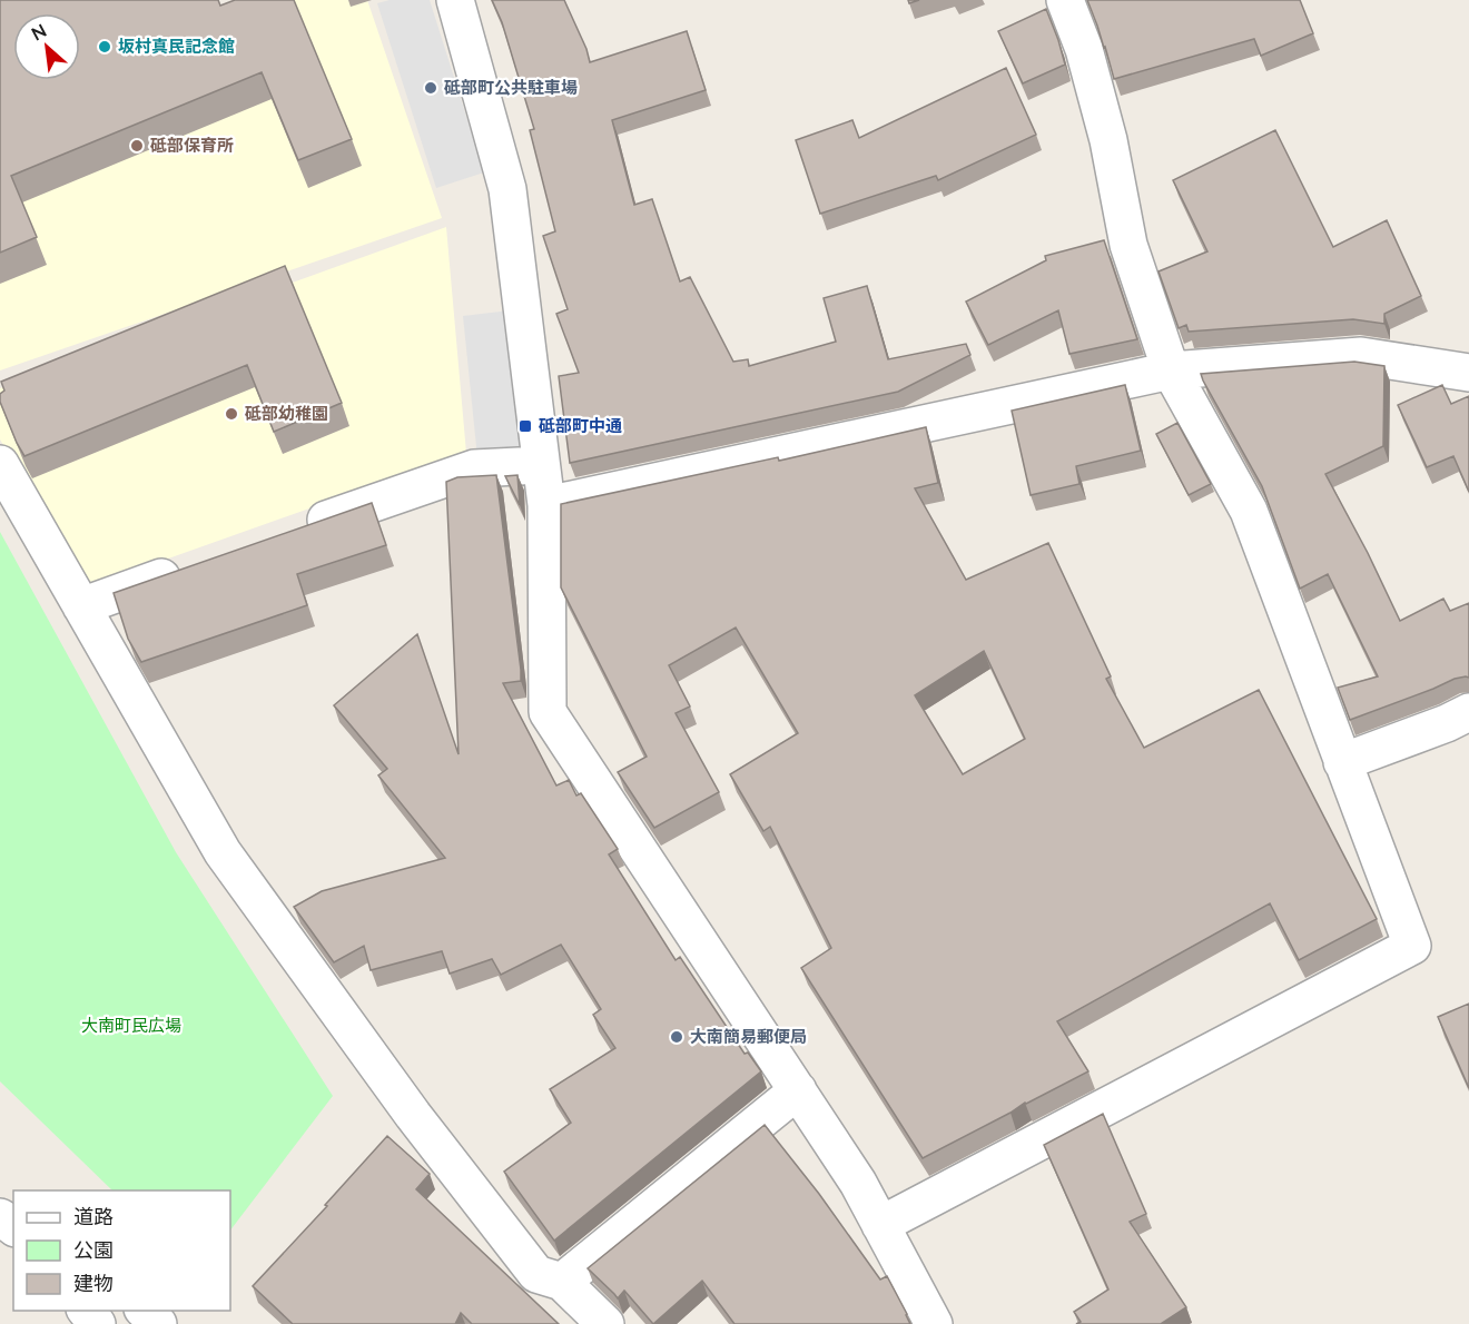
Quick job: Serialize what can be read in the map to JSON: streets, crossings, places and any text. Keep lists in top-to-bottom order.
{
  "parks": ["大南町民広場"],
  "places": {
    "other": [
      "坂村真民記念館",
      "砥部町公共駐車場",
      "砥部保育所",
      "砥部幼稚園",
      "大南簡易郵便局"
    ],
    "transit": ["砥部町中通"]
  },
  "legend": ["道路", "公園", "建物"],
  "north": "top left"
}
